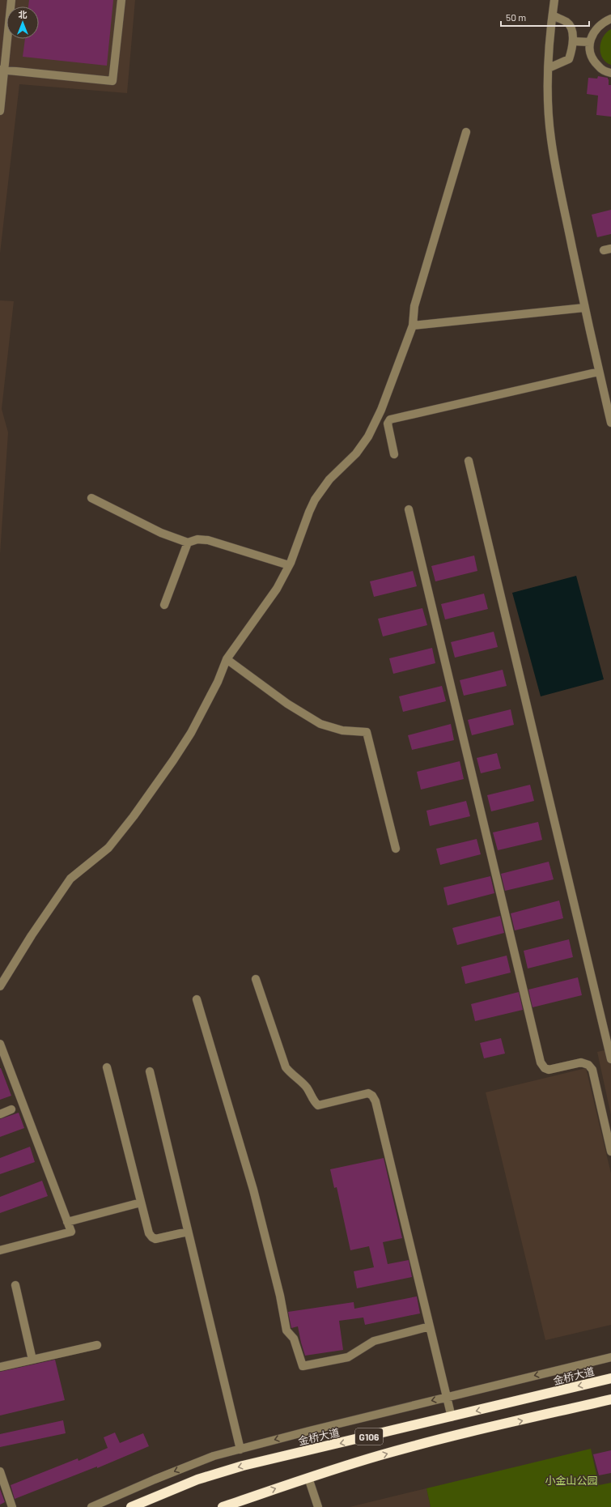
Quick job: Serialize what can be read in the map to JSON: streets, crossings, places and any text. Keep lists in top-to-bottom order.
{
  "streets": {
    "highway": ["金桥大道", "G106"]
  },
  "parks": ["小金山公园"],
  "scale_bar": "50 m",
  "north": "top"
}
